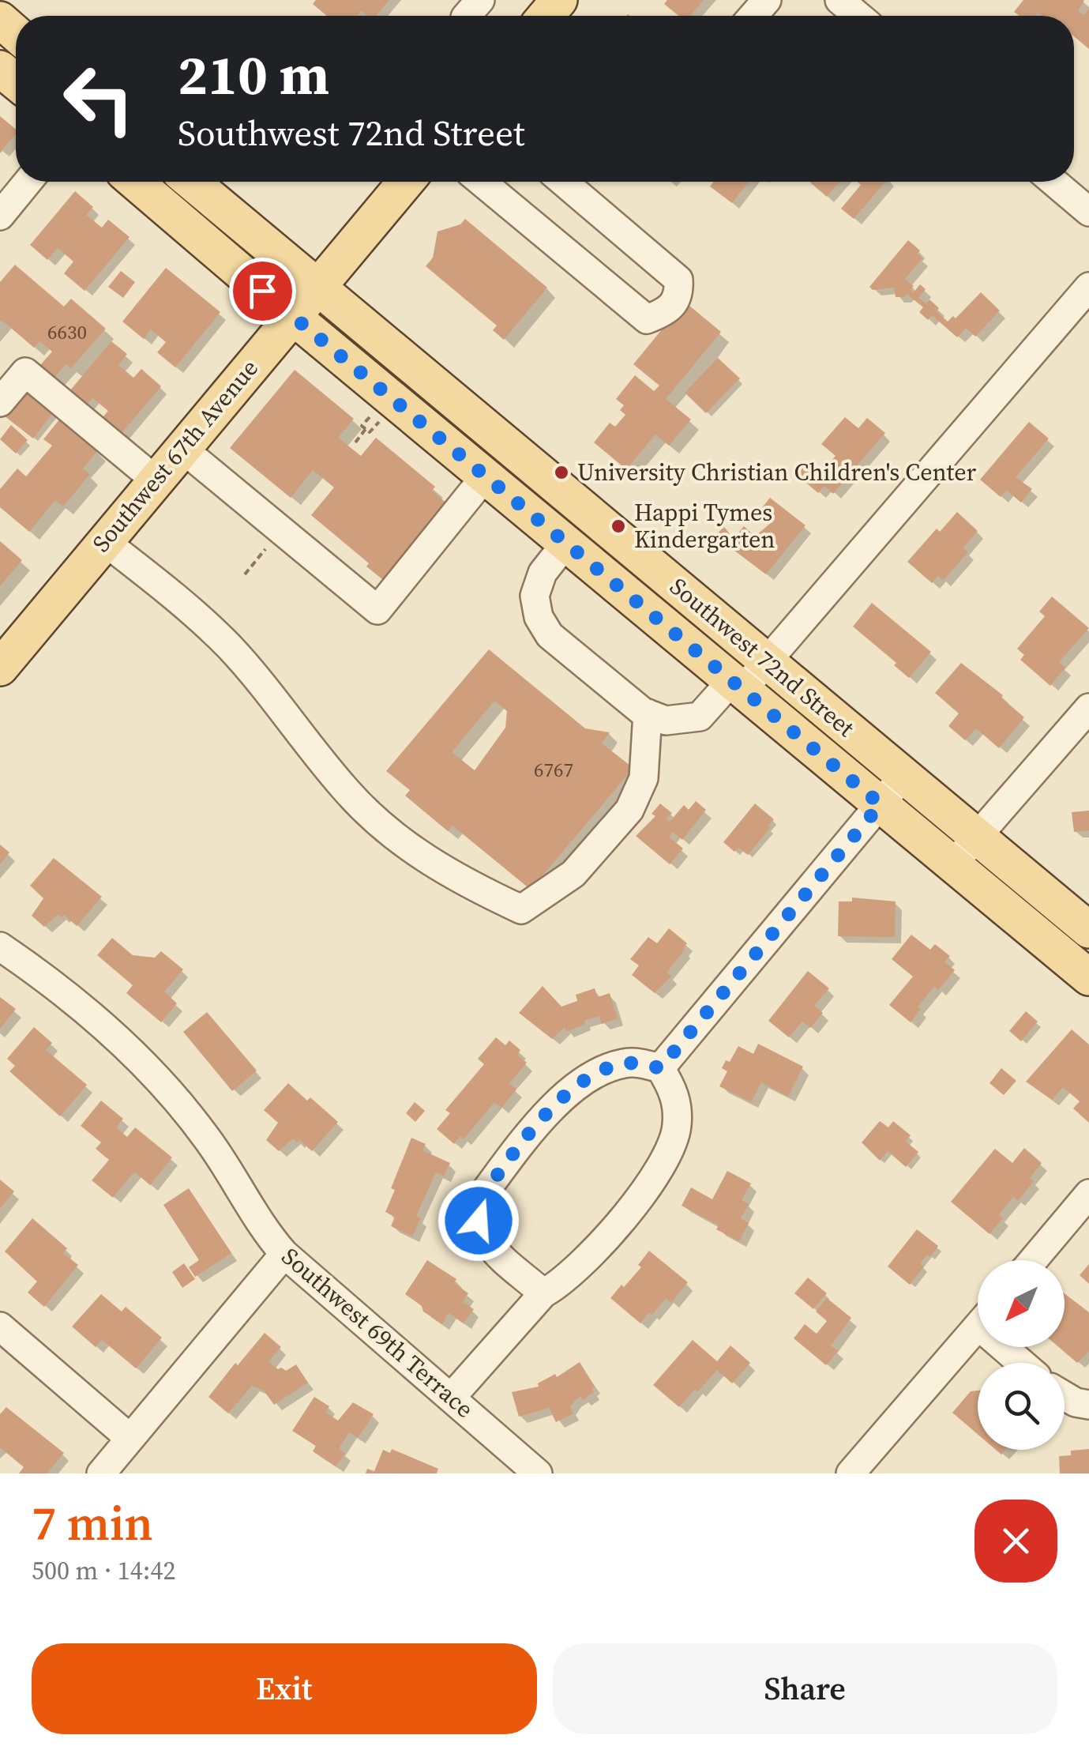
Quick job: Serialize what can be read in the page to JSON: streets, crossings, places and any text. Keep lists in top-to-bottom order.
{
  "streets": {
    "main road": ["Southwest 67th Avenue", "Southwest 72nd Street"],
    "street": ["Southwest 69th Terrace"]
  },
  "crossings": [
    ["Southwest 67th Avenue", "Southwest 72nd Street"]
  ],
  "places": ["University Christian Children's Center", "Happi Tymes Kindergarten"],
  "house_numbers": ["6630", "6767"],
  "north": "bottom left",
  "page": {
    "turn": ["210 m", "Southwest 72nd Street"],
    "heading": ["7 min", "500 m · 14:42"],
    "buttons": ["Exit", "Share"]
  }
}
